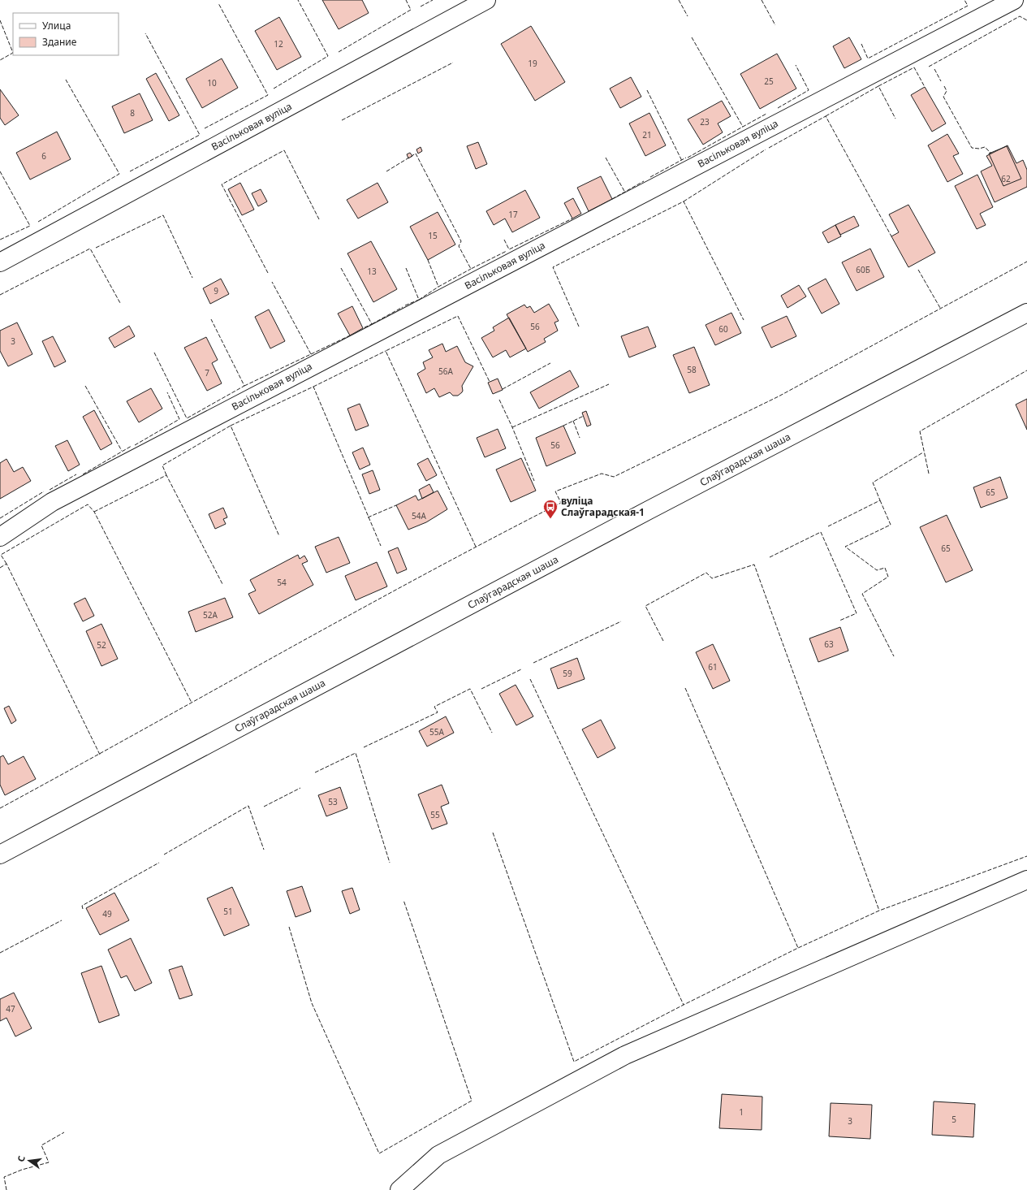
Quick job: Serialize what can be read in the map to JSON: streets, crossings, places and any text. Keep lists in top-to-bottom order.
{
  "streets": {
    "street": ["Васільковая вуліца", "Слаўгарадская шаша"]
  },
  "places": {
    "bus stop": ["вуліца Слаўгарадская-1"]
  },
  "house_numbers": [
    "12",
    "19",
    "25",
    "10",
    "8",
    "23",
    "21",
    "6",
    "62",
    "17",
    "15",
    "60Б",
    "13",
    "9",
    "56",
    "60",
    "3",
    "58",
    "56А",
    "7",
    "56",
    "65",
    "54А",
    "65",
    "54",
    "52А",
    "63",
    "52",
    "61",
    "59",
    "55А",
    "53",
    "55",
    "51",
    "49",
    "47",
    "1",
    "5",
    "3"
  ],
  "legend": ["Улица", "Здание"],
  "north": "left"
}
